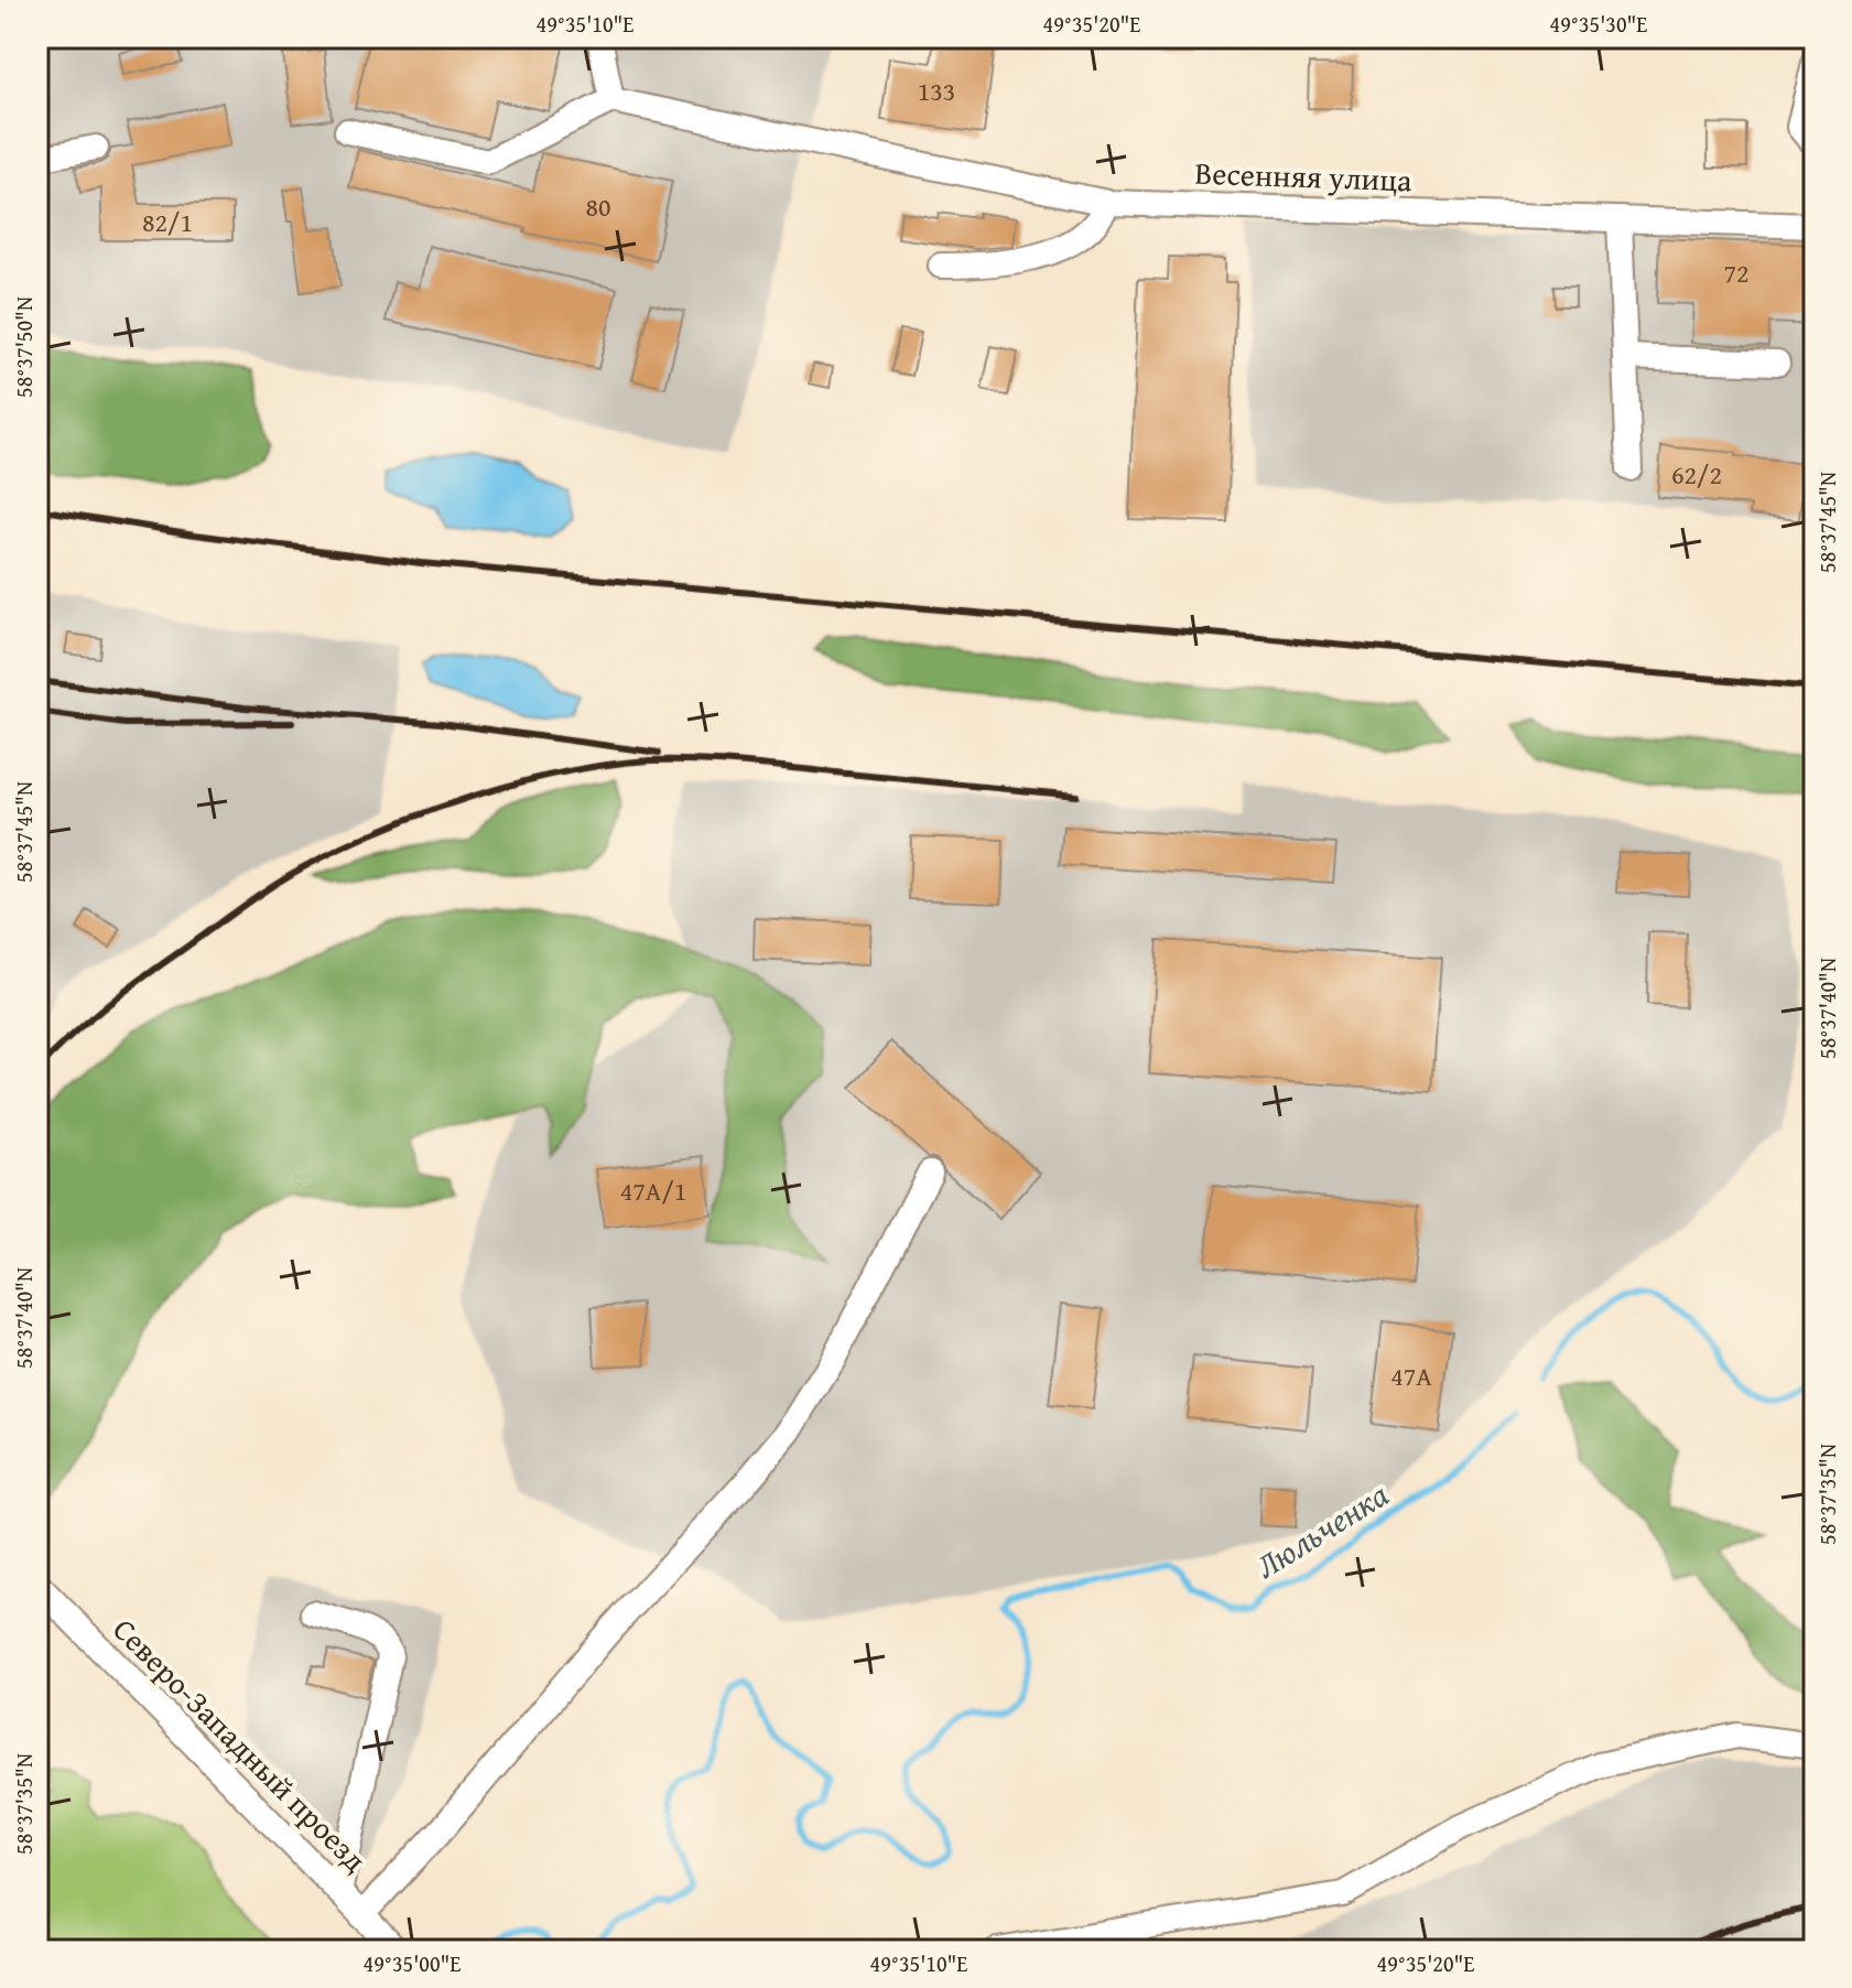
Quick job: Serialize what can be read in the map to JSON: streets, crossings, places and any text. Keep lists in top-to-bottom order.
{
  "streets": {
    "street": ["Весенняя улица", "Северо-Западный проезд"]
  },
  "water": ["Люльченка"],
  "house_numbers": [
    "133",
    "80",
    "82/1",
    "72",
    "62/2",
    "47А/1",
    "47А"
  ],
  "coordinates": [
    "49°35'10\"E",
    "49°35'20\"E",
    "49°35'30\"E",
    "58°37'50\"N",
    "58°37'45\"N",
    "58°37'40\"N",
    "58°37'35\"N",
    "49°35'00\"E"
  ]
}
